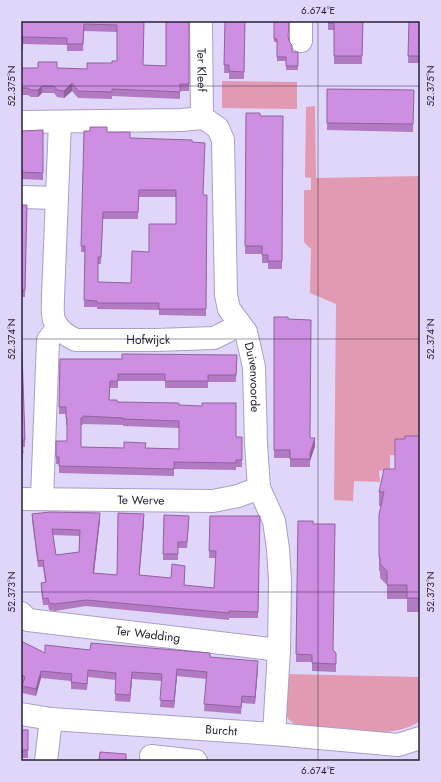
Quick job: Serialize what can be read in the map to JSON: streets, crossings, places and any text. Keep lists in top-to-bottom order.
{
  "streets": {
    "street": [
      "Ter Kleef",
      "Hofwijck",
      "Duivenvoorde",
      "Te Werve",
      "Ter Wadding",
      "Burcht"
    ]
  },
  "crossings": [
    ["Ter Kleef", "Duivenvoorde"],
    ["Hofwijck", "Duivenvoorde"],
    ["Duivenvoorde", "Te Werve"],
    ["Duivenvoorde", "Ter Wadding"],
    ["Duivenvoorde", "Burcht"]
  ],
  "coordinates": [
    "6.674°E",
    "52.375°N",
    "52.374°N",
    "52.373°N"
  ]
}
